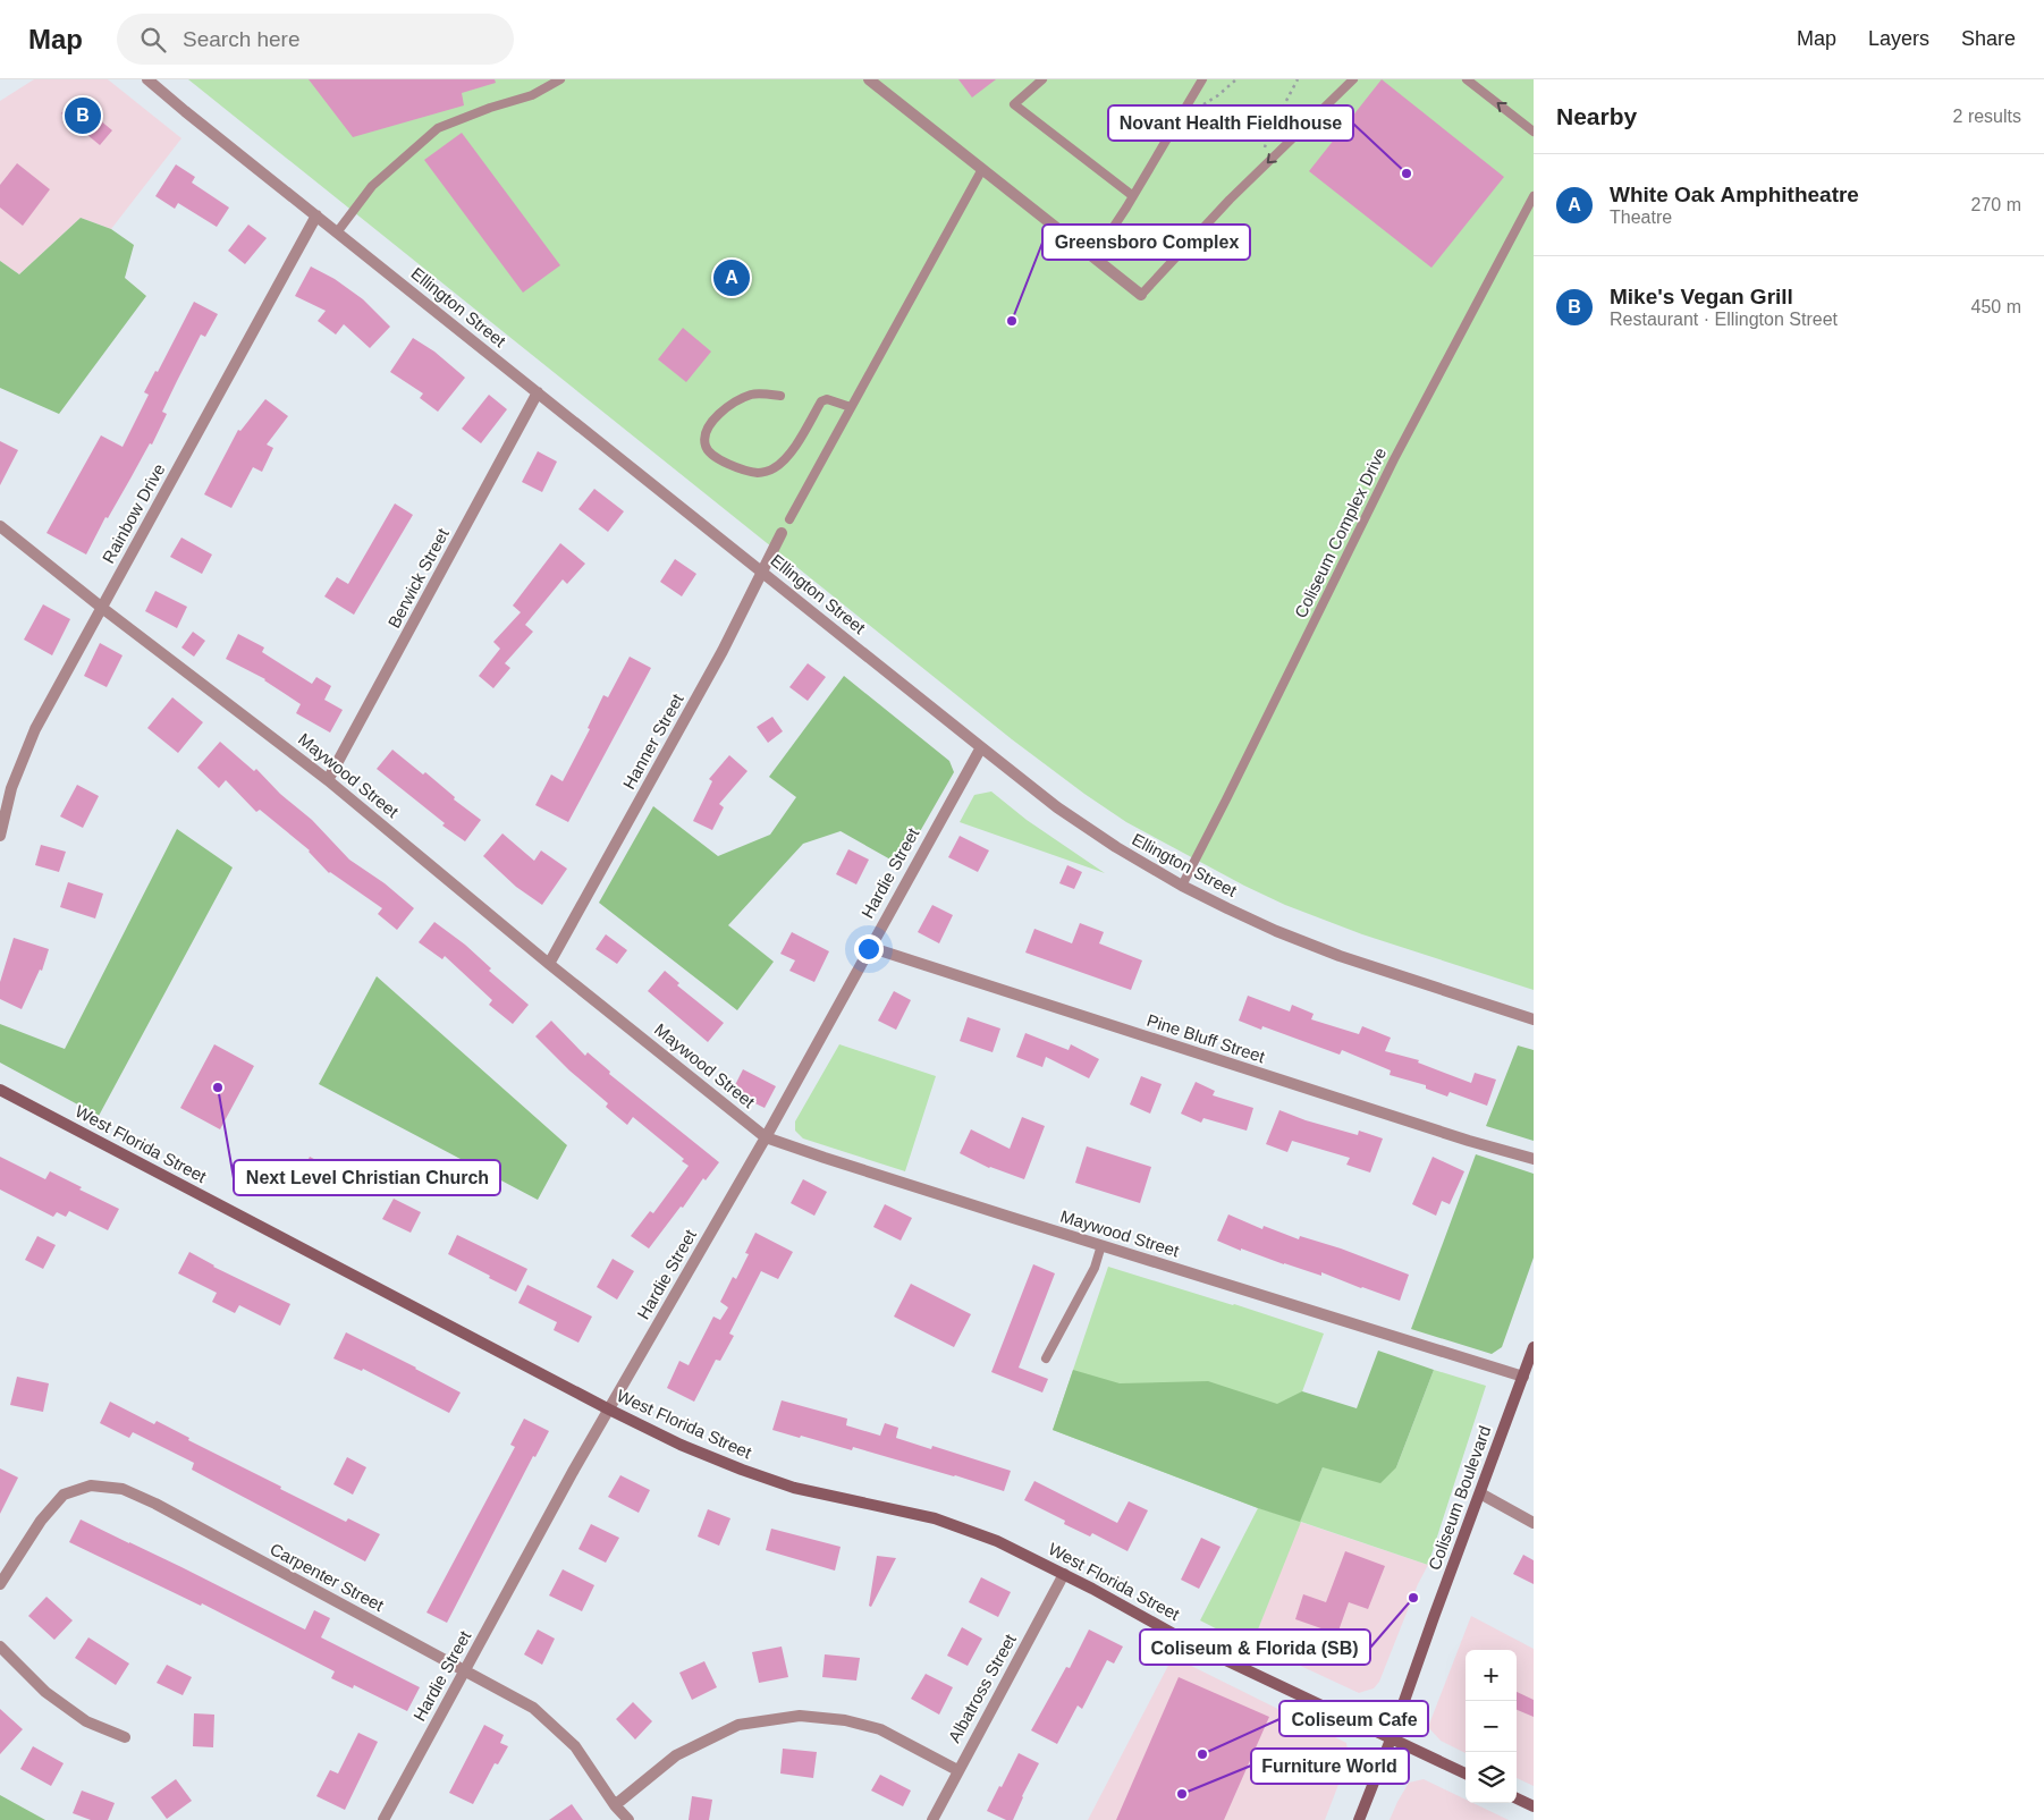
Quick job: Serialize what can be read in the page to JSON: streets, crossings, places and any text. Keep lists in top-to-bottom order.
{
  "streets": {
    "main road": ["West Florida Street", "Coliseum Boulevard"],
    "street": [
      "Ellington Street",
      "Rainbow Drive",
      "Berwick Street",
      "Hanner Street",
      "Maywood Street",
      "Hardie Street",
      "Pine Bluff Street",
      "Carpenter Street",
      "Albatross Street"
    ],
    "lane": ["Coliseum Complex Drive"]
  },
  "crossings": [
    ["Ellington Street", "Rainbow Drive"],
    ["Ellington Street", "Coliseum Complex Drive"],
    ["Ellington Street", "Berwick Street"],
    ["Ellington Street", "Hanner Street"],
    ["Ellington Street", "Hardie Street"],
    ["Rainbow Drive", "Maywood Street"],
    ["Berwick Street", "Maywood Street"],
    ["Hanner Street", "Maywood Street"],
    ["Maywood Street", "Hardie Street"],
    ["Maywood Street", "Coliseum Boulevard"],
    ["Hardie Street", "Pine Bluff Street"],
    ["Hardie Street", "West Florida Street"],
    ["Hardie Street", "Carpenter Street"],
    ["West Florida Street", "Coliseum Boulevard"],
    ["West Florida Street", "Albatross Street"]
  ],
  "places": [
    "Novant Health Fieldhouse",
    "Greensboro Complex",
    "Next Level Christian Church",
    "Coliseum & Florida (SB)",
    "Coliseum Cafe",
    "Furniture World"
  ],
  "page": {
    "header": "Map",
    "search": "Search here",
    "nav": ["Map", "Layers", "Share"],
    "heading": ["Nearby", "2 results"],
    "pins": ["B", "A"],
    "list": [
      {
        "mark": "A",
        "name": "White Oak Amphitheatre",
        "note": "Theatre",
        "value": "270 m"
      },
      {
        "mark": "B",
        "name": "Mike's Vegan Grill",
        "note": "Restaurant · Ellington Street",
        "value": "450 m"
      }
    ],
    "map_buttons": ["+", "−"]
  }
}
